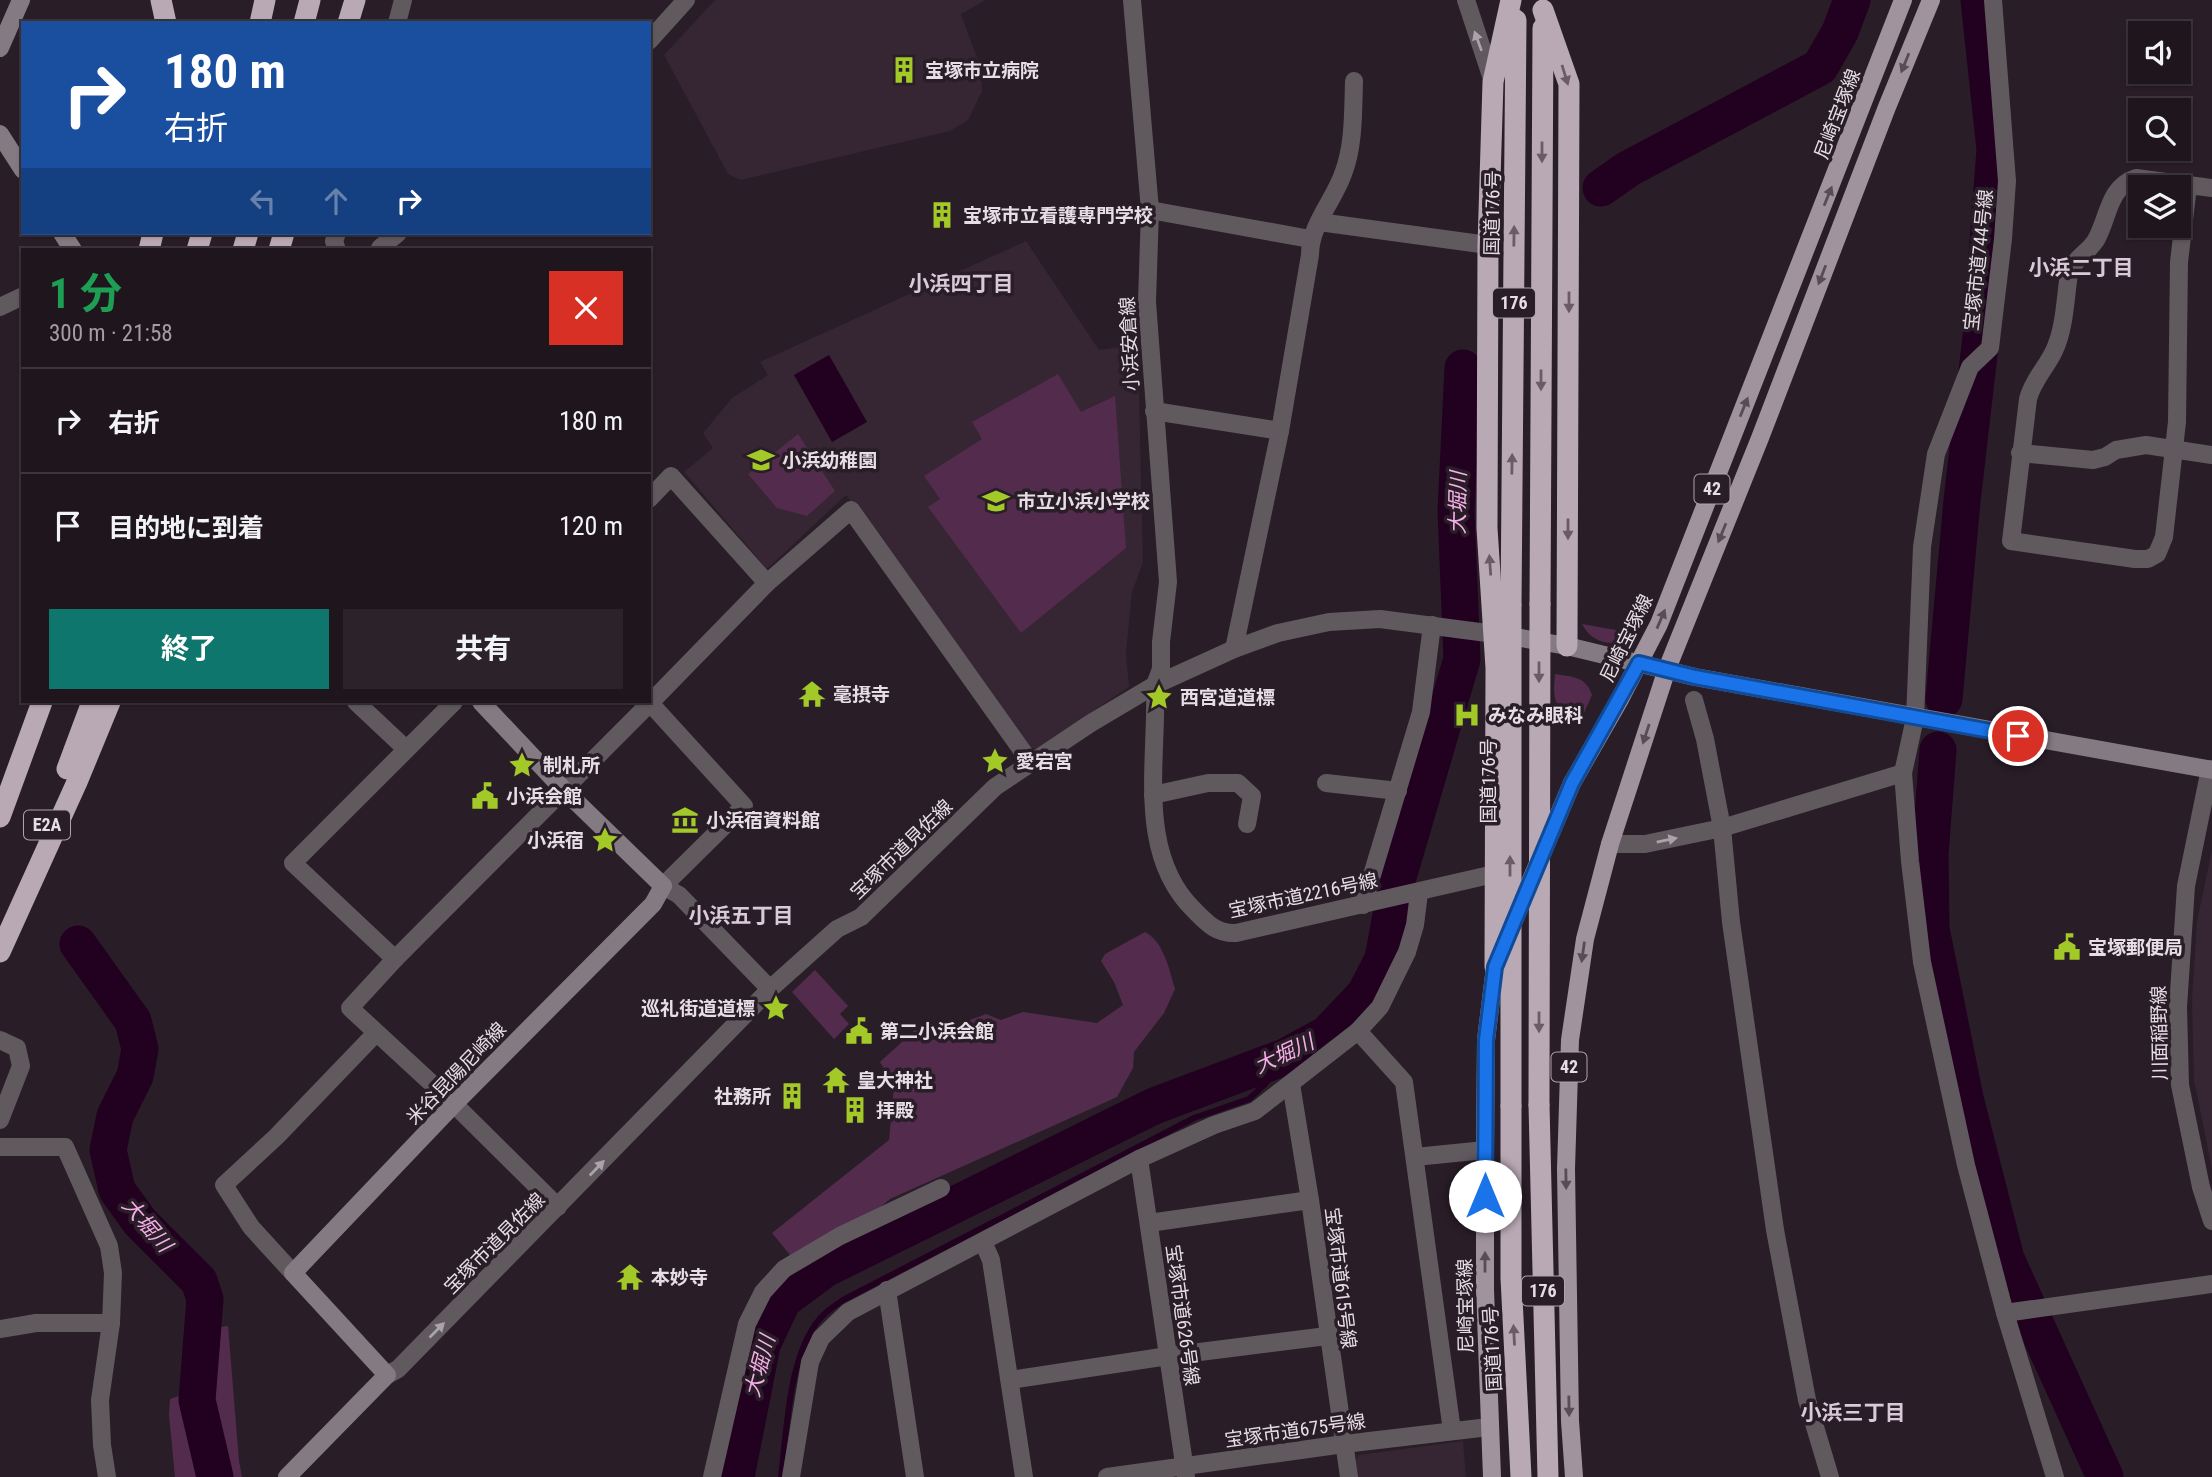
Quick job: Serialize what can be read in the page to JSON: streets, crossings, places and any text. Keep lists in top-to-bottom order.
{
  "streets": {
    "highway": ["国道176号", "176", "E2A"],
    "main road": ["尼崎宝塚線", "42", "米谷昆陽尼崎線"],
    "street": [
      "宝塚市道744号線",
      "小浜安倉線",
      "宝塚市道見佐線",
      "宝塚市道2216号線",
      "川面稲野線",
      "宝塚市道615号線",
      "宝塚市道626号線",
      "宝塚市道675号線"
    ]
  },
  "crossings": [
    ["尼崎宝塚線", "宝塚市道675号線"],
    ["小浜安倉線", "宝塚市道見佐線"],
    ["小浜安倉線", "宝塚市道2216号線"],
    ["宝塚市道見佐線", "宝塚市道2216号線"],
    ["宝塚市道615号線", "宝塚市道675号線"],
    ["宝塚市道626号線", "宝塚市道675号線"]
  ],
  "one_way": ["宝塚市道見佐線"],
  "districts": [
    "小浜二丁目",
    "小浜四丁目",
    "小浜五丁目",
    "小浜三丁目"
  ],
  "water": ["大堀川"],
  "places": {
    "building": [
      "宝塚市立病院",
      "宝塚市立看護専門学校",
      "社務所",
      "拝殿"
    ],
    "school or university": ["小浜幼稚園", "市立小浜小学校"],
    "temple": ["毫摂寺", "皇大神社", "本妙寺"],
    "place": [
      "西宮道道標",
      "愛宕宮",
      "制札所",
      "小浜宿",
      "巡礼街道道標"
    ],
    "hospital": ["みなみ眼科"],
    "public building": ["小浜会館", "宝塚郵便局", "第二小浜会館"],
    "museum": ["小浜宿資料館"]
  },
  "page": {
    "turn": ["180 m", "右折"],
    "heading": ["1 分", "300 m · 21:58"],
    "list": [
      {
        "name": "右折",
        "value": "180 m"
      },
      {
        "name": "目的地に到着",
        "value": "120 m"
      }
    ],
    "buttons": ["終了", "共有"]
  }
}
